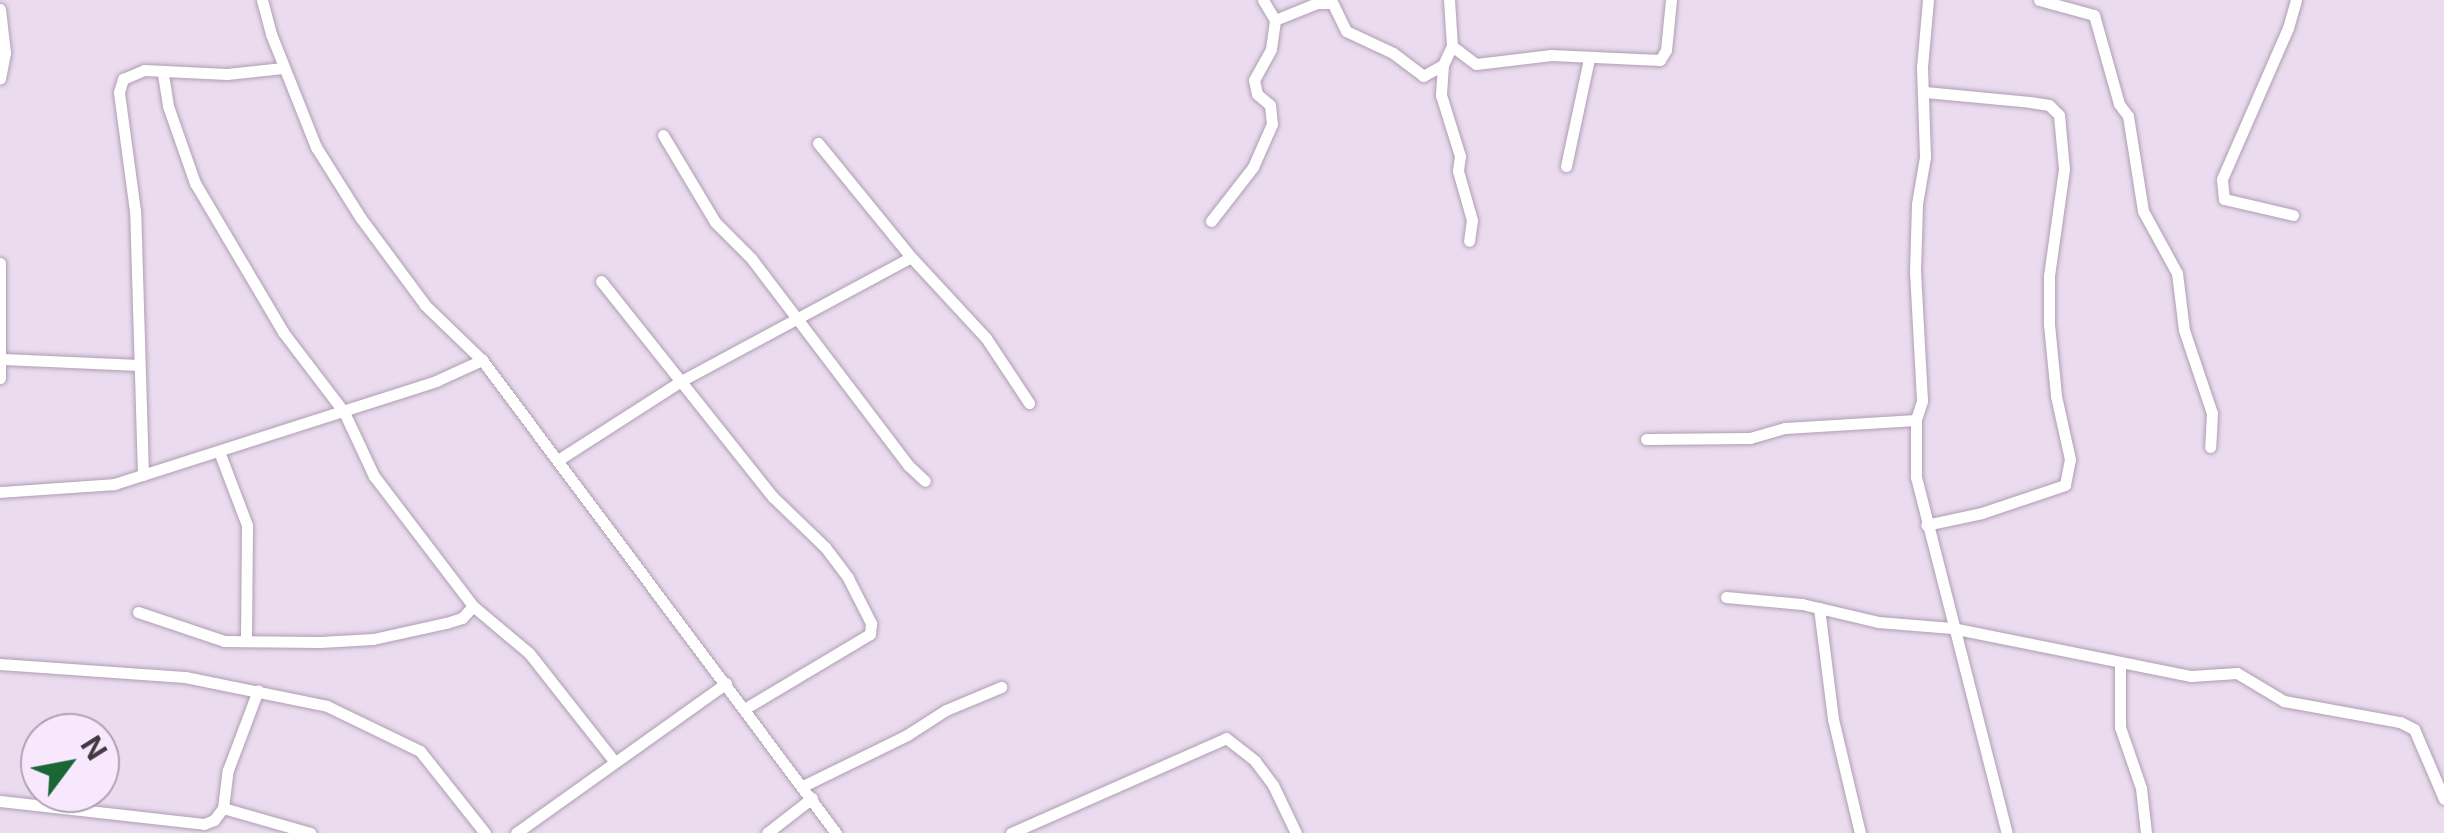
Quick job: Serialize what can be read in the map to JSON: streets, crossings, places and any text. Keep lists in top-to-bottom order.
{
  "north": "top right"
}
